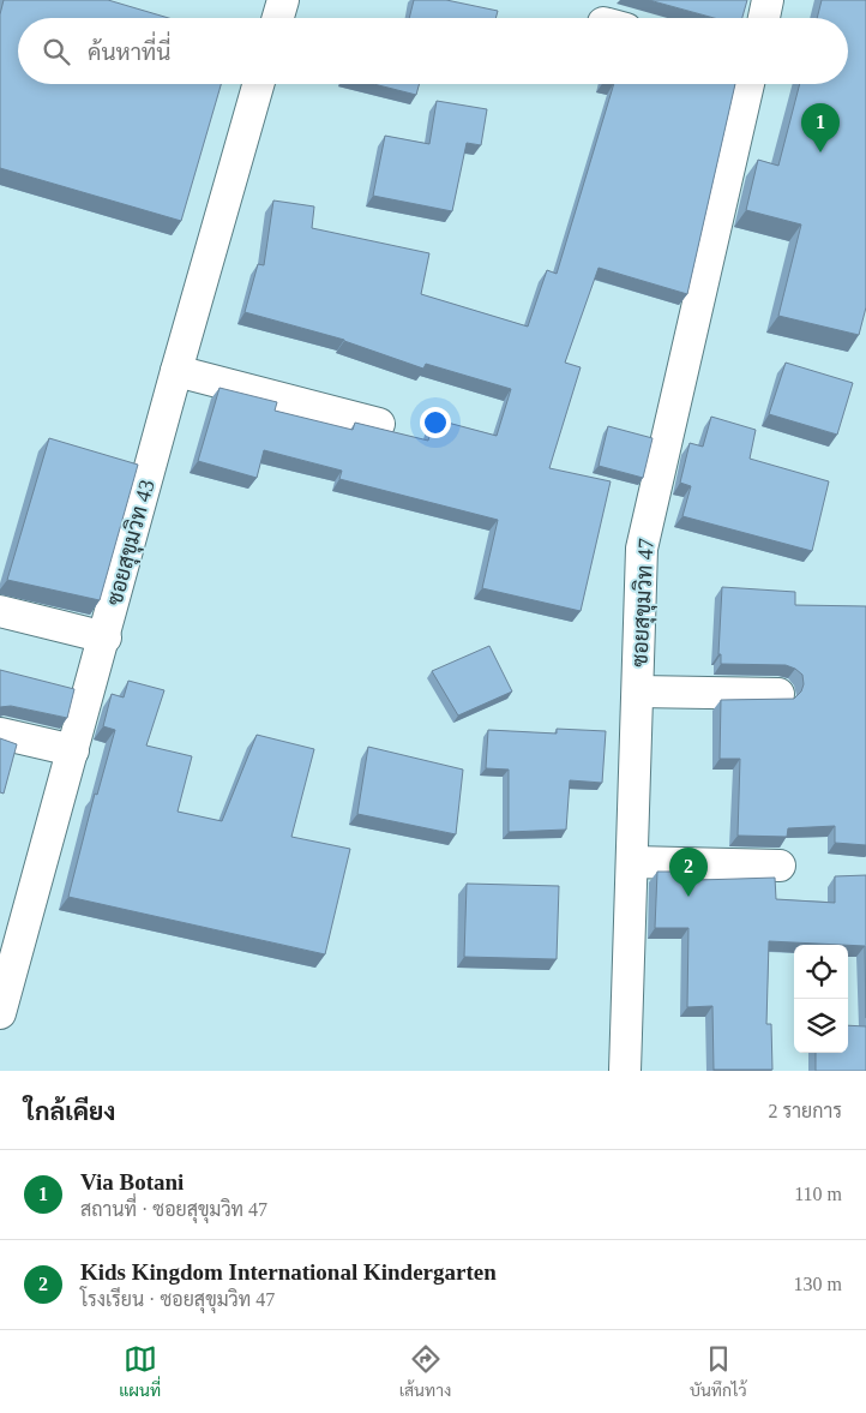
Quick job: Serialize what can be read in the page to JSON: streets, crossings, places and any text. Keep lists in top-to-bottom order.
{
  "streets": {
    "street": ["ซอยสุขุมวิท 43", "ซอยสุขุมวิท 47"]
  },
  "page": {
    "search": "ค้นหาที่นี่",
    "pins": ["1", "2"],
    "heading": ["ใกล้เคียง", "2 รายการ"],
    "list": [
      {
        "mark": "1",
        "name": "Via Botani",
        "note": "สถานที่ · ซอยสุขุมวิท 47",
        "value": "110 m"
      },
      {
        "mark": "2",
        "name": "Kids Kingdom International Kindergarten",
        "note": "โรงเรียน · ซอยสุขุมวิท 47",
        "value": "130 m"
      }
    ],
    "nav": ["แผนที่", "เส้นทาง", "บันทึกไว้"]
  }
}
